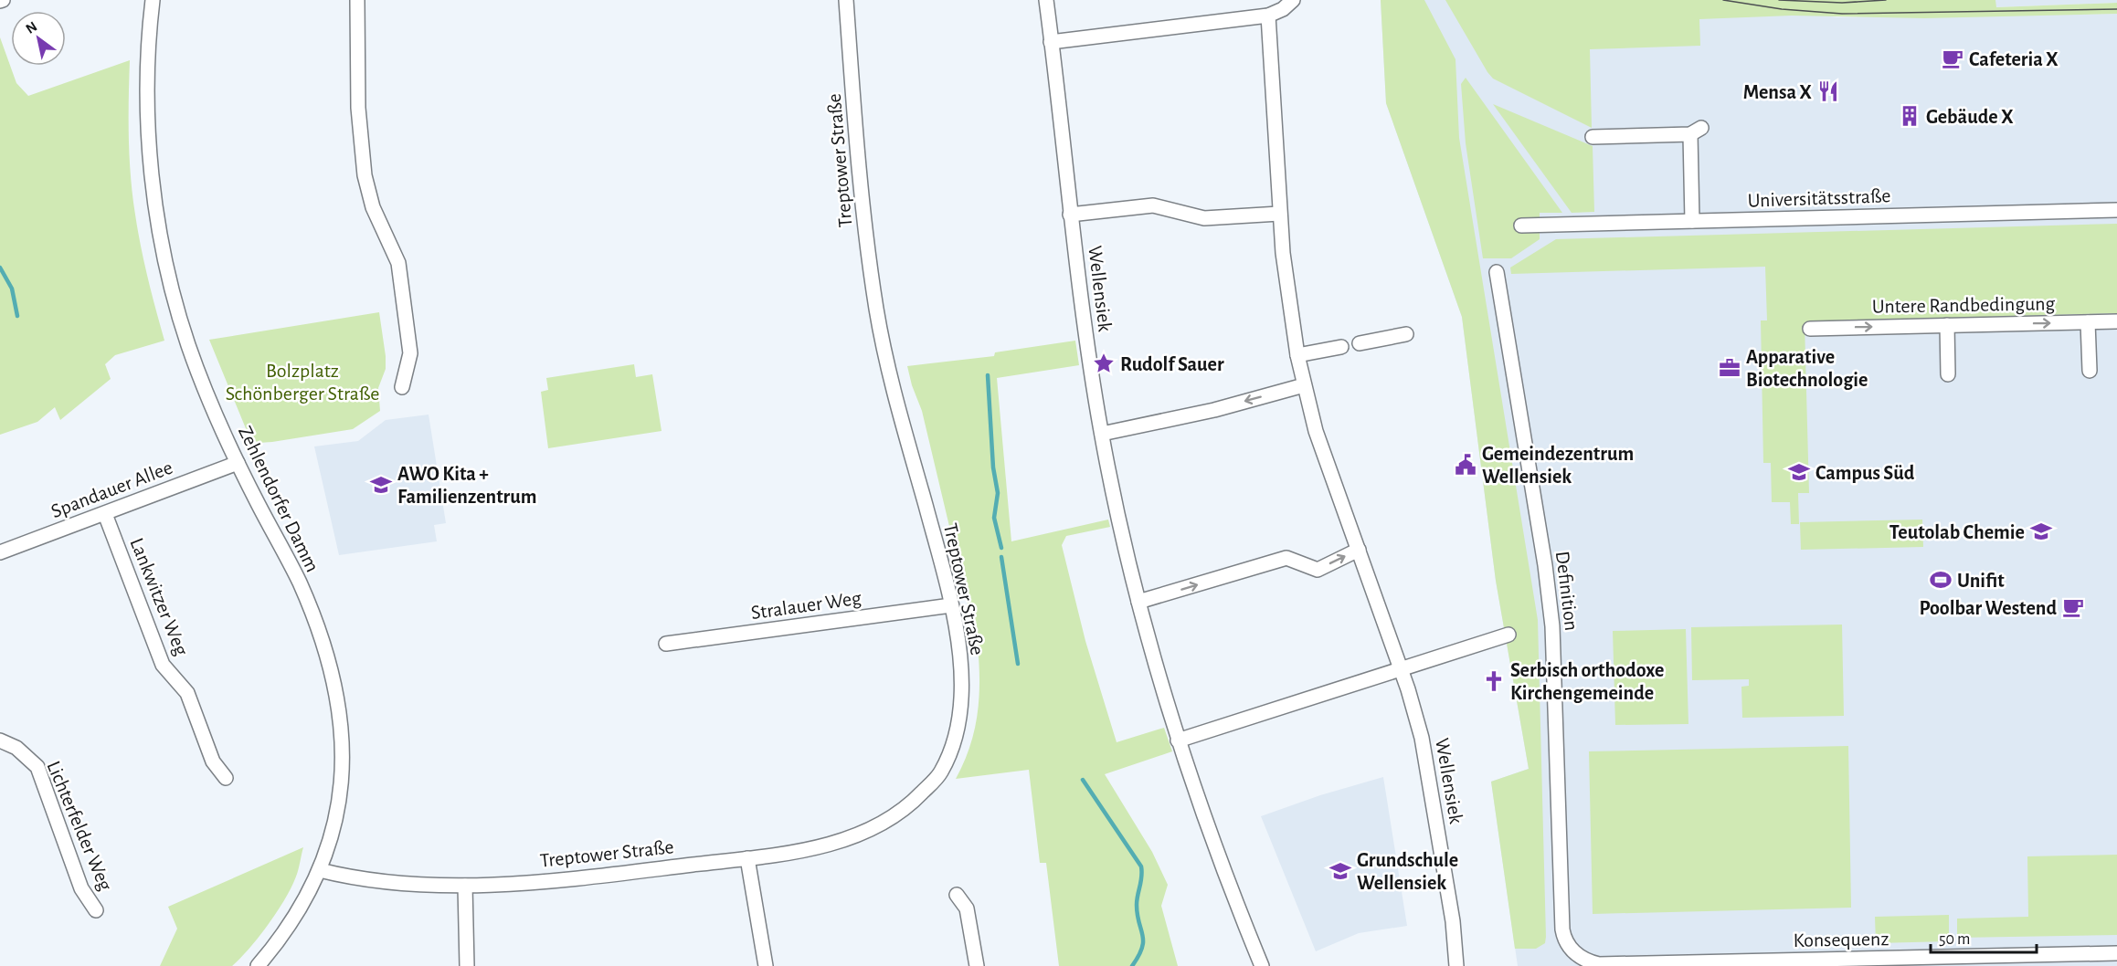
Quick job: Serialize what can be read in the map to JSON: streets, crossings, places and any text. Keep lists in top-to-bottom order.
{
  "streets": {
    "street": [
      "Treptower Straße",
      "Universitätsstraße",
      "Wellensiek",
      "Untere Randbedingung",
      "Spandauer Allee",
      "Zehlendorfer Damm",
      "Definition",
      "Lankwitzer Weg",
      "Stralauer Weg",
      "Lichterfelder Weg",
      "Konsequenz"
    ]
  },
  "crossings": [
    ["Treptower Straße", "Zehlendorfer Damm"],
    ["Treptower Straße", "Stralauer Weg"],
    ["Spandauer Allee", "Zehlendorfer Damm"],
    ["Spandauer Allee", "Lankwitzer Weg"],
    ["Definition", "Konsequenz"]
  ],
  "one_way": ["Untere Randbedingung"],
  "parks": ["Bolzplatz Schönberger Straße"],
  "places": {
    "cafe": ["Cafeteria X", "Poolbar Westend"],
    "restaurant": ["Mensa X"],
    "building": ["Gebäude X"],
    "place": ["Rudolf Sauer"],
    "office": ["Apparative Biotechnologie"],
    "public building": ["Gemeindezentrum Wellensiek"],
    "school or university": [
      "Campus Süd",
      "AWO Kita + Familienzentrum",
      "Teutolab Chemie",
      "Grundschule Wellensiek"
    ],
    "sports": ["Unifit"],
    "church": ["Serbisch orthodoxe Kirchengemeinde"]
  },
  "scale_bar": "50 m",
  "north": "top left"
}
